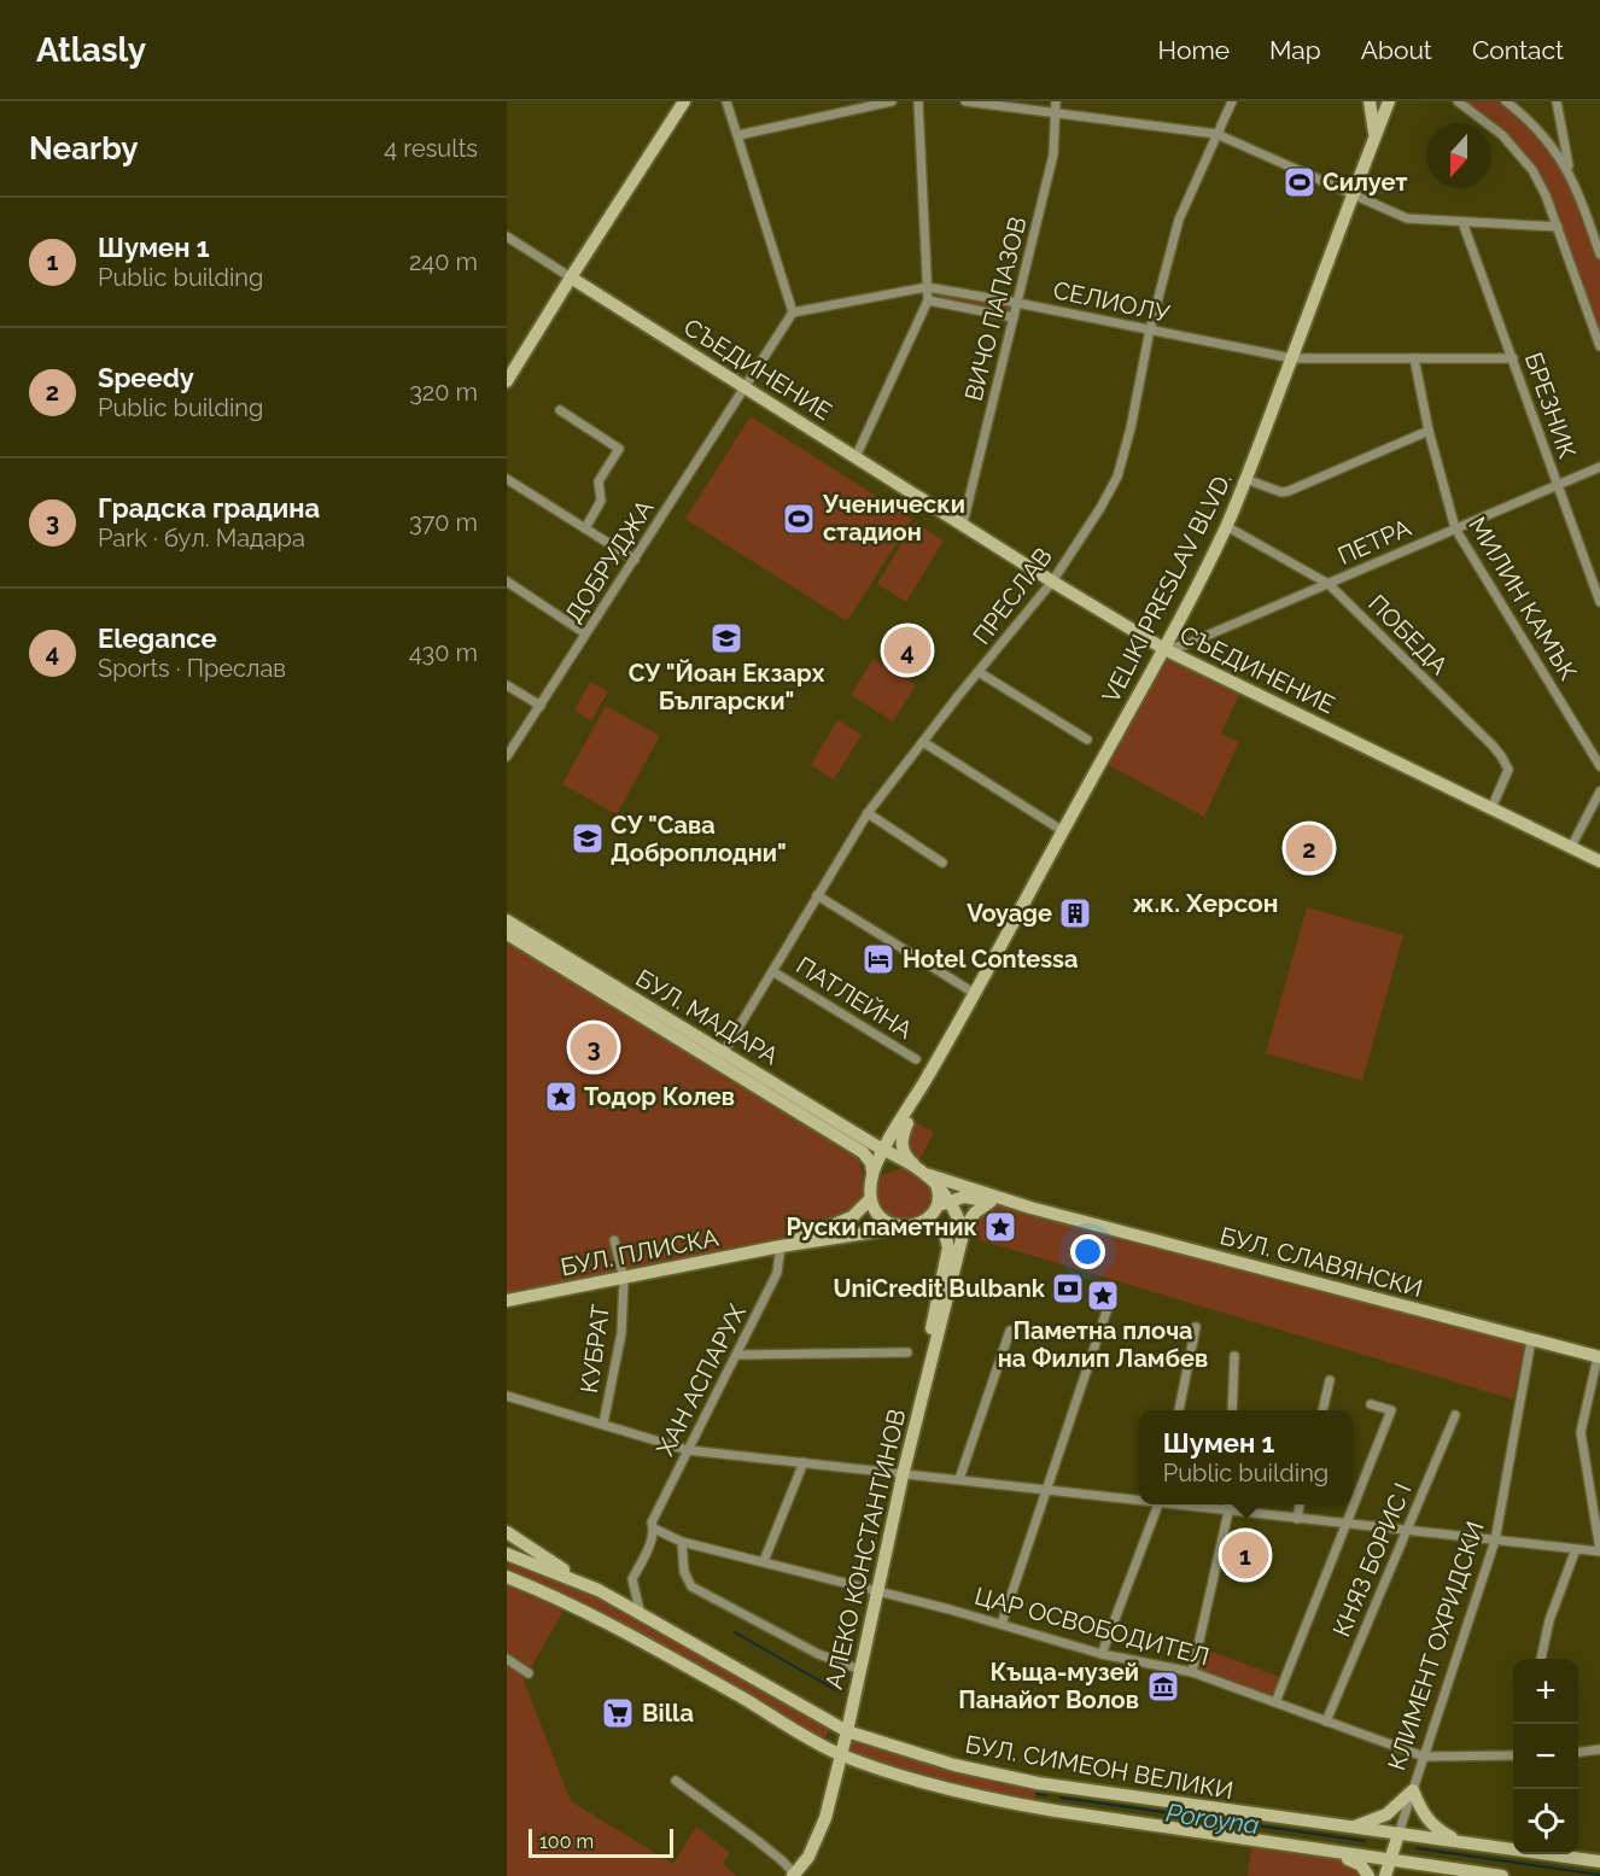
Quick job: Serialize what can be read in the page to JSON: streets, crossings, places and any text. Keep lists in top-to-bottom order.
{
  "streets": {
    "main road": [
      "СЪЕДИНЕНИЕ",
      "VELIKI PRESLAV BLVD.",
      "БУЛ. МАДАРА",
      "БУЛ. ПЛИСКА",
      "БУЛ. СЛАВЯНСКИ",
      "АЛЕКО КОНСТАНТИНОВ",
      "КЛИМЕНТ ОХРИДСКИ",
      "БУЛ. СИМЕОН ВЕЛИКИ"
    ],
    "street": [
      "СЕЛИОЛУ",
      "ВИЧО ПАПАЗОВ",
      "БРЕЗНИК",
      "ПЕТРА",
      "ДОБРУДЖА",
      "ПРЕСЛАВ",
      "МИЛИН КАМЪК",
      "ПОБЕДА",
      "ПАТЛЕЙНА",
      "КУБРАТ",
      "ХАН АСПАРУХ",
      "КНЯЗ БОРИС I",
      "ЦАР ОСВОБОДИТЕЛ"
    ]
  },
  "crossings": [
    ["СЕЛИОЛУ", "ВИЧО ПАПАЗОВ"],
    ["СЕЛИОЛУ", "БРЕЗНИК"],
    ["СЕЛИОЛУ", "VELIKI PRESLAV BLVD."],
    ["СЕЛИОЛУ", "ПРЕСЛАВ"],
    ["СЕЛИОЛУ", "МИЛИН КАМЪК"],
    ["ВИЧО ПАПАЗОВ", "СЪЕДИНЕНИЕ"],
    ["СЪЕДИНЕНИЕ", "ПЕТРА"],
    ["СЪЕДИНЕНИЕ", "ДОБРУДЖА"],
    ["СЪЕДИНЕНИЕ", "VELIKI PRESLAV BLVD."],
    ["СЪЕДИНЕНИЕ", "ПРЕСЛАВ"],
    ["СЪЕДИНЕНИЕ", "ПОБЕДА"],
    ["БРЕЗНИК", "ПЕТРА"],
    ["ПЕТРА", "VELIKI PRESLAV BLVD."],
    ["ПЕТРА", "МИЛИН КАМЪК"],
    ["ПЕТРА", "ПОБЕДА"],
    ["VELIKI PRESLAV BLVD.", "ПОБЕДА"],
    ["VELIKI PRESLAV BLVD.", "БУЛ. МАДАРА"],
    ["VELIKI PRESLAV BLVD.", "БУЛ. ПЛИСКА"],
    ["VELIKI PRESLAV BLVD.", "БУЛ. СЛАВЯНСКИ"],
    ["VELIKI PRESLAV BLVD.", "АЛЕКО КОНСТАНТИНОВ"],
    ["ПРЕСЛАВ", "ПАТЛЕЙНА"],
    ["ПРЕСЛАВ", "БУЛ. МАДАРА"],
    ["БУЛ. МАДАРА", "БУЛ. ПЛИСКА"],
    ["БУЛ. МАДАРА", "БУЛ. СЛАВЯНСКИ"],
    ["БУЛ. МАДАРА", "АЛЕКО КОНСТАНТИНОВ"],
    ["БУЛ. ПЛИСКА", "БУЛ. СЛАВЯНСКИ"],
    ["БУЛ. ПЛИСКА", "КУБРАТ"],
    ["БУЛ. ПЛИСКА", "ХАН АСПАРУХ"],
    ["БУЛ. ПЛИСКА", "АЛЕКО КОНСТАНТИНОВ"],
    ["БУЛ. СЛАВЯНСКИ", "АЛЕКО КОНСТАНТИНОВ"],
    ["БУЛ. СЛАВЯНСКИ", "КЛИМЕНТ ОХРИДСКИ"],
    ["ХАН АСПАРУХ", "ЦАР ОСВОБОДИТЕЛ"],
    ["ХАН АСПАРУХ", "БУЛ. СИМЕОН ВЕЛИКИ"],
    ["АЛЕКО КОНСТАНТИНОВ", "ЦАР ОСВОБОДИТЕЛ"],
    ["АЛЕКО КОНСТАНТИНОВ", "БУЛ. СИМЕОН ВЕЛИКИ"],
    ["КНЯЗ БОРИС I", "ЦАР ОСВОБОДИТЕЛ"],
    ["ЦАР ОСВОБОДИТЕЛ", "КЛИМЕНТ ОХРИДСКИ"],
    ["КЛИМЕНТ ОХРИДСКИ", "БУЛ. СИМЕОН ВЕЛИКИ"]
  ],
  "districts": ["ж.к. Херсон"],
  "water": ["Poroyna"],
  "places": {
    "sports": ["Силует", "Ученически стадион"],
    "school or university": ["СУ \"Йоан Екзарх Български\"", "СУ \"Сава Доброплодни\""],
    "building": ["Voyage"],
    "hotel": ["Hotel Contessa"],
    "place": ["Тодор Колев", "Руски паметник", "Паметна плоча на Филип Ламбев"],
    "bank": ["UniCredit Bulbank"],
    "museum": ["Къща-музей Панайот Волов"],
    "supermarket": ["Billa"]
  },
  "scale_bar": "100 m",
  "north": "bottom",
  "page": {
    "header": "Atlasly",
    "nav": [
      "Home",
      "Map",
      "About",
      "Contact"
    ],
    "heading": ["Nearby", "4 results"],
    "list": [
      {
        "mark": "1",
        "name": "Шумен 1",
        "note": "Public building",
        "value": "240 m"
      },
      {
        "mark": "2",
        "name": "Speedy",
        "note": "Public building",
        "value": "320 m"
      },
      {
        "mark": "3",
        "name": "Градска градина",
        "note": "Park · бул. Мадара",
        "value": "370 m"
      },
      {
        "mark": "4",
        "name": "Elegance",
        "note": "Sports · Преслав",
        "value": "430 m"
      }
    ],
    "pins": [
      "4",
      "2",
      "3",
      "1"
    ],
    "popup": ["Шумен 1", "Public building"],
    "map_buttons": ["+", "−"],
    "scale": "100 m"
  }
}
